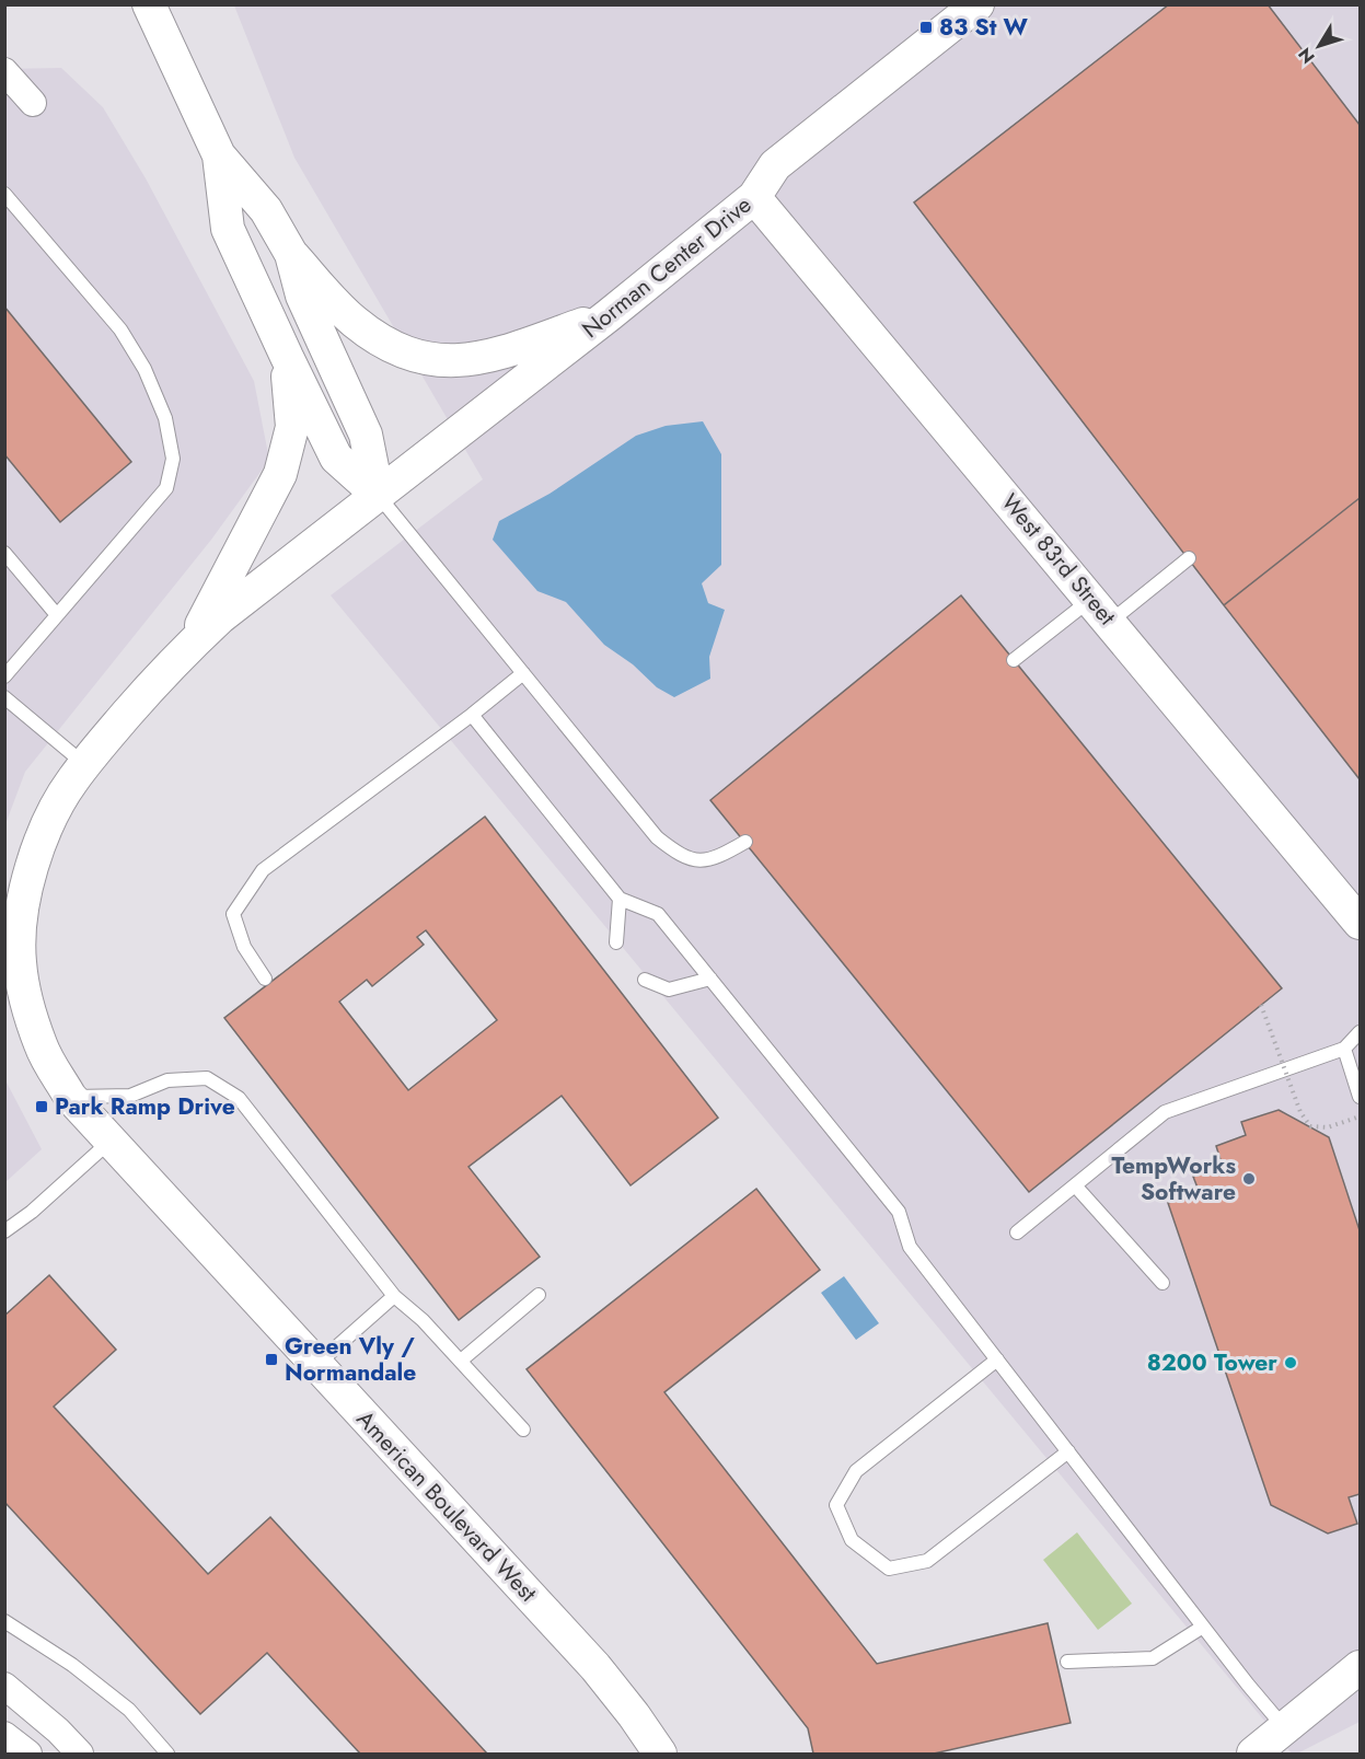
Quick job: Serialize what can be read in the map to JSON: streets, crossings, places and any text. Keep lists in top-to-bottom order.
{
  "streets": {
    "street": ["Norman Center Drive", "West 83rd Street", "American Boulevard West"]
  },
  "crossings": [
    ["Norman Center Drive", "West 83rd Street"],
    ["Norman Center Drive", "American Boulevard West"]
  ],
  "places": {
    "transit": ["83 St W", "Park Ramp Drive", "Green Vly / Normandale"],
    "other": ["TempWorks Software", "8200 Tower"]
  },
  "north": "bottom left"
}
